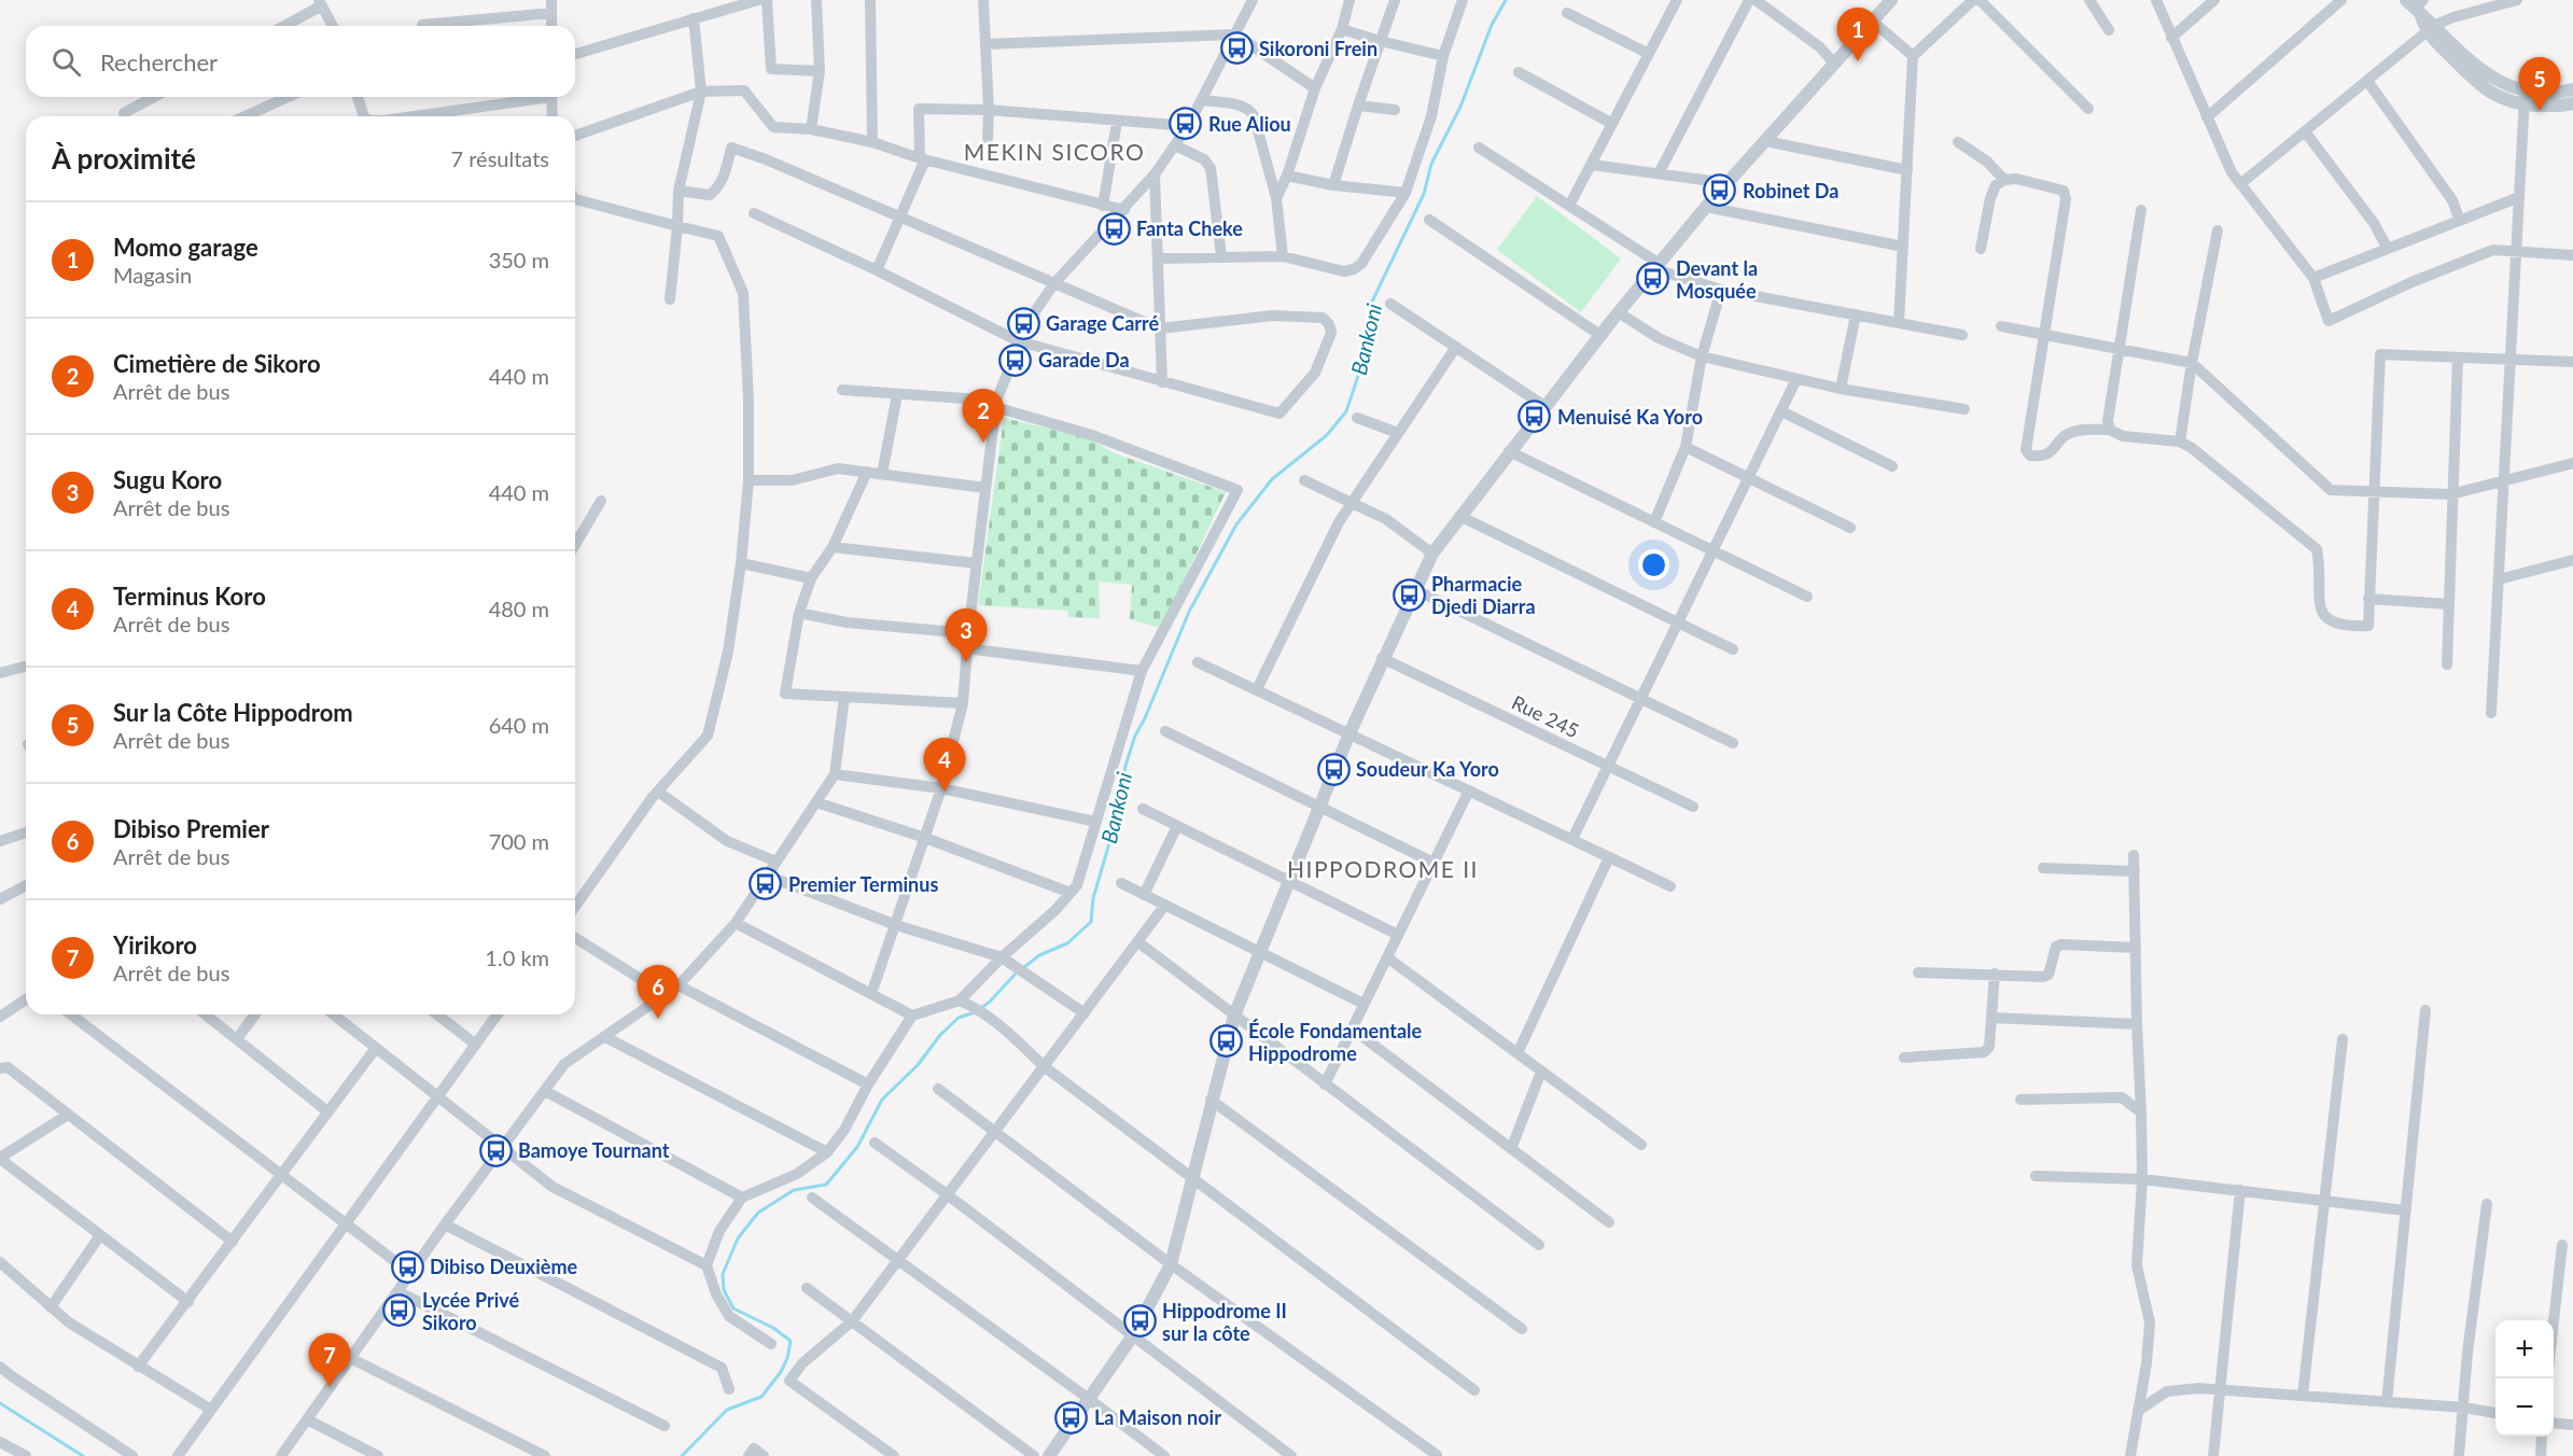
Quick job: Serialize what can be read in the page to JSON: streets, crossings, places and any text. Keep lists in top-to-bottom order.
{
  "streets": {
    "street": ["Rue 245"]
  },
  "districts": ["MEKIN SICORO", "HIPPODROME II"],
  "water": ["Bankoni"],
  "places": {
    "bus stop": [
      "Sikoroni Frein",
      "Rue Aliou",
      "Robinet Da",
      "Fanta Cheke",
      "Devant la Mosquée",
      "Garage Carré",
      "Garade Da",
      "Menuisé Ka Yoro",
      "Pharmacie Djedi Diarra",
      "Soudeur Ka Yoro",
      "Premier Terminus",
      "École Fondamentale Hippodrome",
      "Bamoye Tournant",
      "Dibiso Deuxième",
      "Lycée Privé Sikoro",
      "Hippodrome II sur la côte",
      "La Maison noir"
    ]
  },
  "page": {
    "pins": [
      "1",
      "5",
      "2",
      "3",
      "4",
      "6",
      "7"
    ],
    "search": "Rechercher",
    "heading": ["À proximité", "7 résultats"],
    "list": [
      {
        "mark": "1",
        "name": "Momo garage",
        "note": "Magasin",
        "value": "350 m"
      },
      {
        "mark": "2",
        "name": "Cimetière de Sikoro",
        "note": "Arrêt de bus",
        "value": "440 m"
      },
      {
        "mark": "3",
        "name": "Sugu Koro",
        "note": "Arrêt de bus",
        "value": "440 m"
      },
      {
        "mark": "4",
        "name": "Terminus Koro",
        "note": "Arrêt de bus",
        "value": "480 m"
      },
      {
        "mark": "5",
        "name": "Sur la Côte Hippodrom",
        "note": "Arrêt de bus",
        "value": "640 m"
      },
      {
        "mark": "6",
        "name": "Dibiso Premier",
        "note": "Arrêt de bus",
        "value": "700 m"
      },
      {
        "mark": "7",
        "name": "Yirikoro",
        "note": "Arrêt de bus",
        "value": "1.0 km"
      }
    ],
    "map_buttons": ["+", "−"]
  }
}
